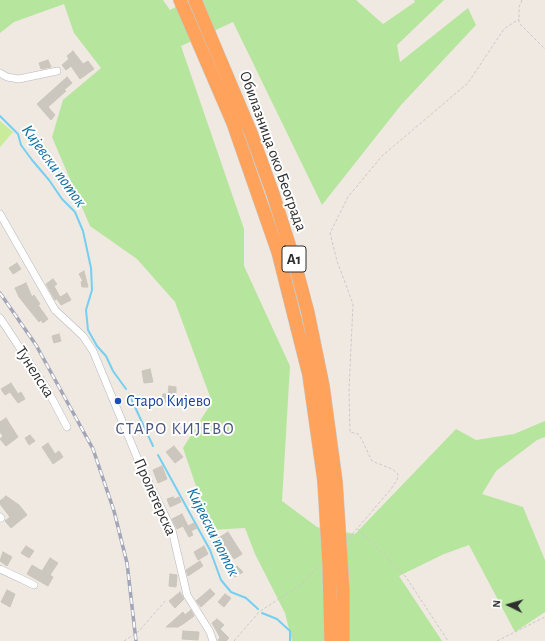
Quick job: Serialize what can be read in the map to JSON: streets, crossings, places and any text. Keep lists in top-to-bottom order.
{
  "streets": {
    "highway": ["Обилазница око Београда", "A1"],
    "street": ["Тунелска", "Пролетерска"]
  },
  "crossings": [
    ["Обилазница око Београда", "A1"]
  ],
  "districts": ["СТАРО КИЈЕВО"],
  "water": ["Кијевски поток"],
  "places": ["Старо Кијево"],
  "north": "left"
}
